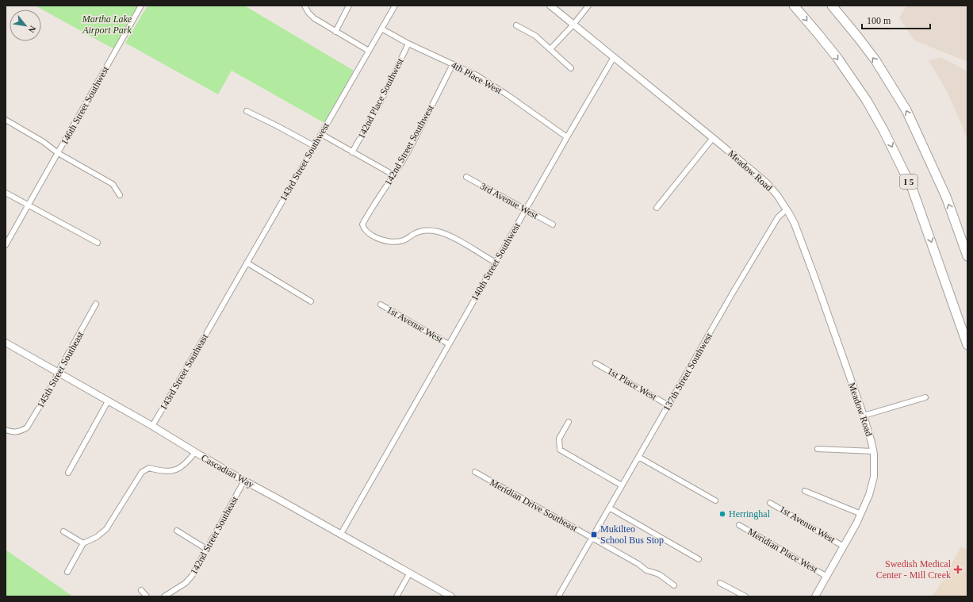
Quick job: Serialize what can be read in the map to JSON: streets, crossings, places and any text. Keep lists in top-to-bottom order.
{
  "streets": {
    "highway": ["I 5"],
    "street": [
      "4th Place West",
      "142nd Place Southwest",
      "146th Street Southwest",
      "142nd Street Southwest",
      "143rd Street Southwest",
      "Meadow Road",
      "3rd Avenue West",
      "140th Street Southwest",
      "1st Avenue West",
      "145th Street Southeast",
      "143rd Street Southeast",
      "137th Street Southwest",
      "1st Place West",
      "Cascadian Way",
      "Meridian Drive Southeast",
      "142nd Street Southeast",
      "Meridian Place West"
    ]
  },
  "crossings": [
    ["4th Place West", "142nd Place Southwest"],
    ["4th Place West", "142nd Street Southwest"],
    ["4th Place West", "143rd Street Southwest"],
    ["4th Place West", "140th Street Southwest"],
    ["142nd Street Southwest", "140th Street Southwest"],
    ["143rd Street Southwest", "143rd Street Southeast"],
    ["Meadow Road", "140th Street Southwest"],
    ["Meadow Road", "1st Avenue West"],
    ["Meadow Road", "137th Street Southwest"],
    ["Meadow Road", "Meridian Place West"],
    ["3rd Avenue West", "140th Street Southwest"],
    ["140th Street Southwest", "1st Avenue West"],
    ["140th Street Southwest", "Cascadian Way"],
    ["145th Street Southeast", "Cascadian Way"],
    ["143rd Street Southeast", "Cascadian Way"],
    ["137th Street Southwest", "1st Place West"],
    ["137th Street Southwest", "Meridian Drive Southeast"],
    ["Cascadian Way", "142nd Street Southeast"]
  ],
  "parks": ["Martha Lake Airport Park"],
  "places": {
    "other": ["Herringhal"],
    "transit": ["Mukilteo School Bus Stop"],
    "health": ["Swedish Medical Center - Mill Creek"]
  },
  "scale_bar": "100 m",
  "north": "bottom right"
}
